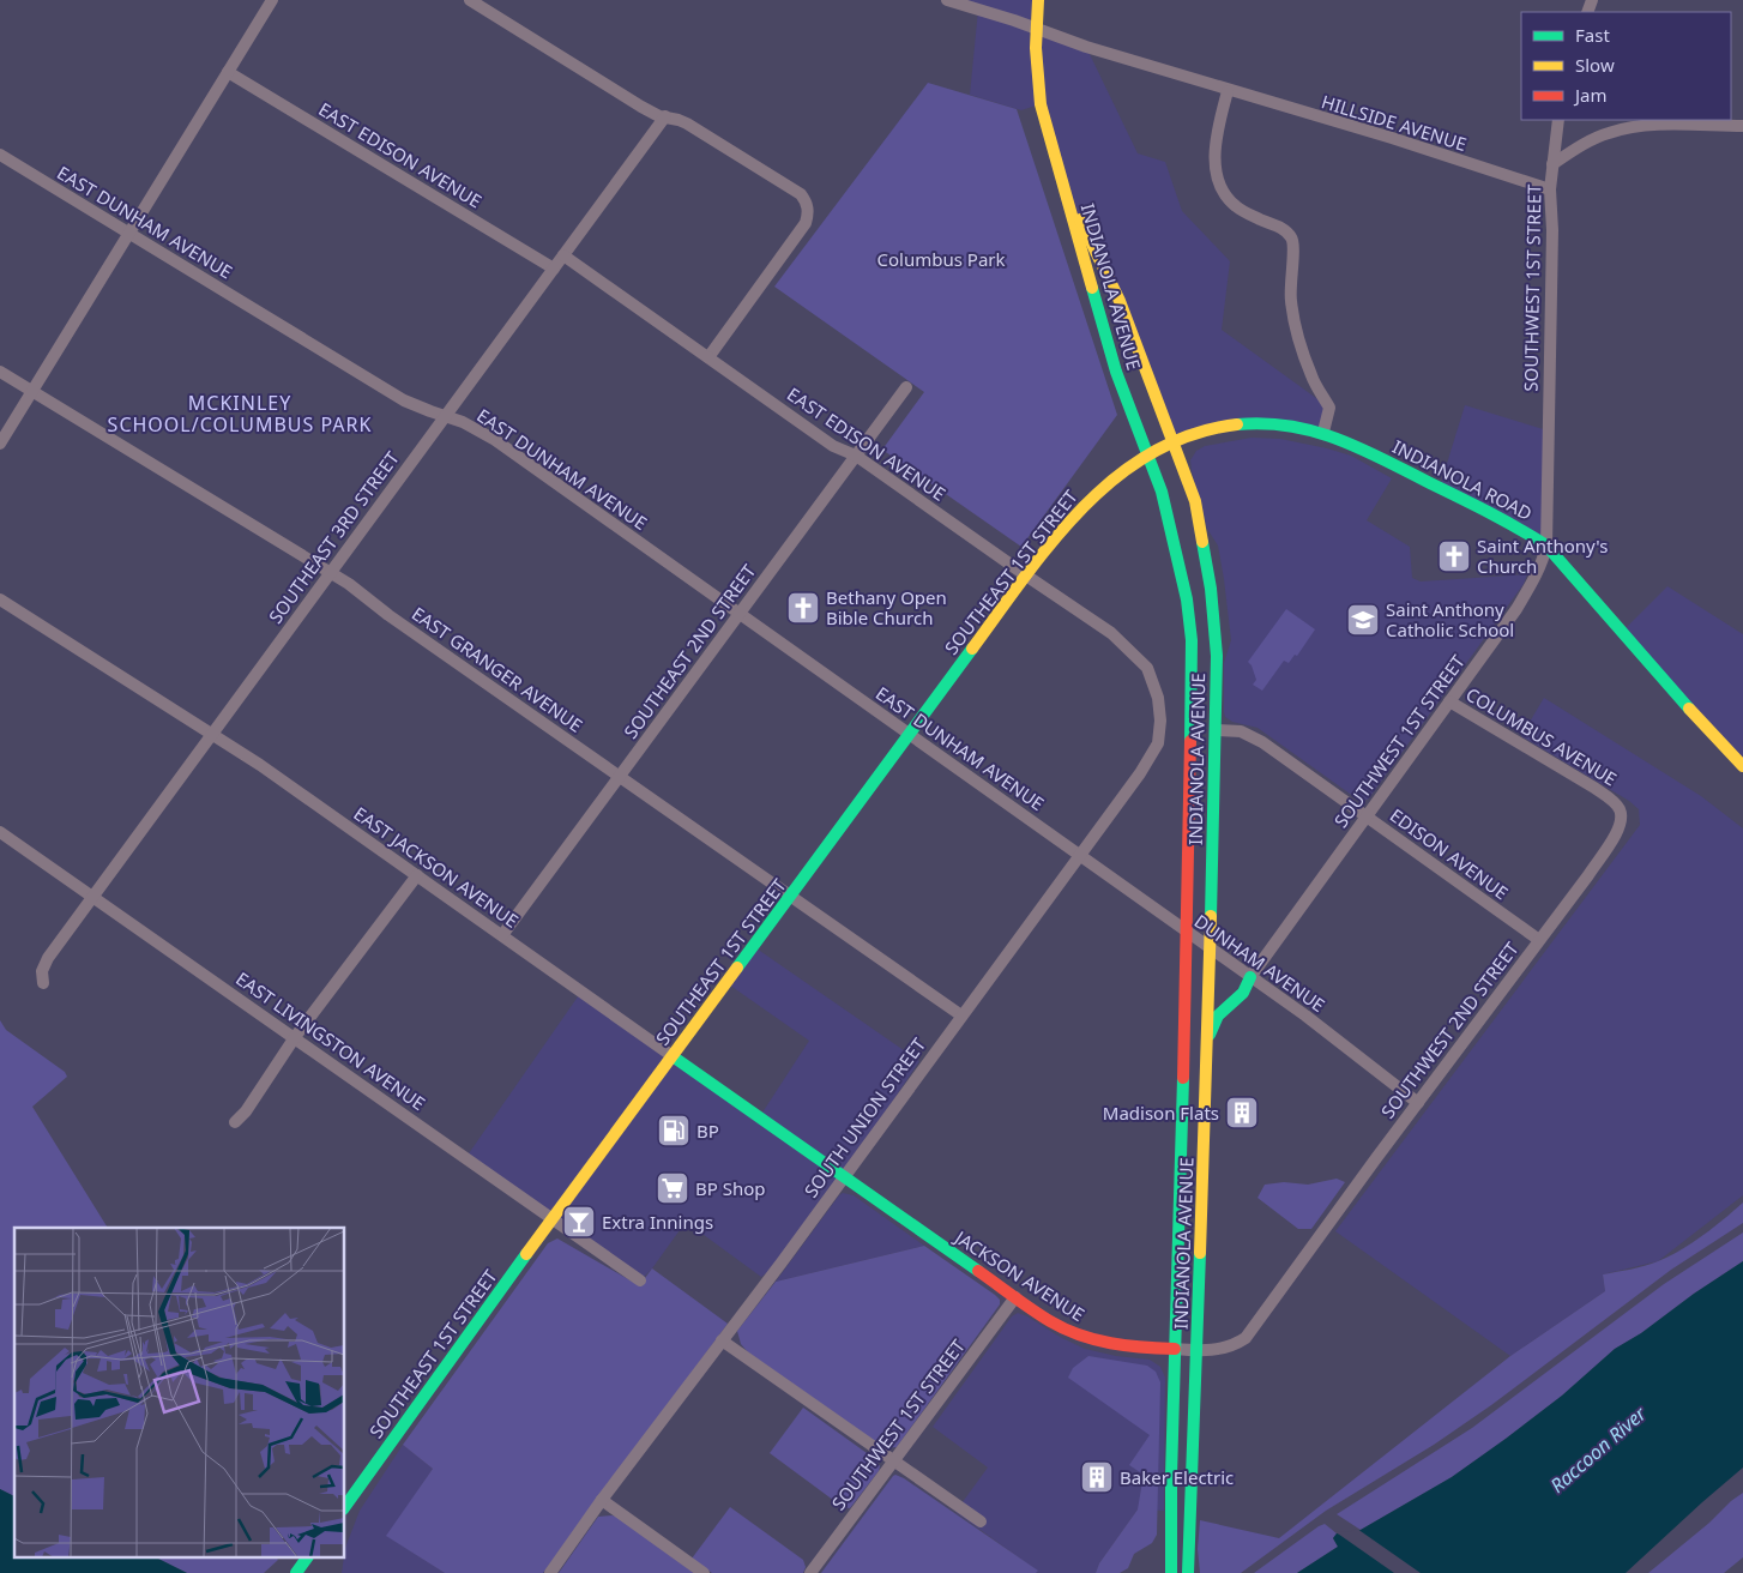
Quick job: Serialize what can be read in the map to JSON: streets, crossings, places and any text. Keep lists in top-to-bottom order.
{
  "streets": {
    "main road": [
      "INDIANOLA AVENUE",
      "INDIANOLA ROAD",
      "SOUTHEAST 1ST STREET",
      "EAST JACKSON AVENUE",
      "JACKSON AVENUE"
    ],
    "street": [
      "HILLSIDE AVENUE",
      "EAST EDISON AVENUE",
      "EAST DUNHAM AVENUE",
      "SOUTHWEST 1ST STREET",
      "SOUTHEAST 3RD STREET",
      "SOUTHEAST 2ND STREET",
      "EAST GRANGER AVENUE",
      "COLUMBUS AVENUE",
      "EDISON AVENUE",
      "DUNHAM AVENUE",
      "SOUTHWEST 2ND STREET",
      "EAST LIVINGSTON AVENUE",
      "SOUTH UNION STREET"
    ]
  },
  "crossings": [
    ["HILLSIDE AVENUE", "INDIANOLA AVENUE"],
    ["HILLSIDE AVENUE", "SOUTHWEST 1ST STREET"],
    ["EAST EDISON AVENUE", "SOUTHEAST 3RD STREET"],
    ["EAST EDISON AVENUE", "SOUTHEAST 1ST STREET"],
    ["EAST EDISON AVENUE", "SOUTHEAST 2ND STREET"],
    ["EAST EDISON AVENUE", "SOUTH UNION STREET"],
    ["EAST DUNHAM AVENUE", "SOUTHEAST 3RD STREET"],
    ["EAST DUNHAM AVENUE", "SOUTHEAST 1ST STREET"],
    ["EAST DUNHAM AVENUE", "SOUTHEAST 2ND STREET"],
    ["EAST DUNHAM AVENUE", "DUNHAM AVENUE"],
    ["EAST DUNHAM AVENUE", "SOUTH UNION STREET"],
    ["INDIANOLA AVENUE", "INDIANOLA ROAD"],
    ["INDIANOLA AVENUE", "SOUTHEAST 1ST STREET"],
    ["INDIANOLA AVENUE", "EDISON AVENUE"],
    ["INDIANOLA AVENUE", "DUNHAM AVENUE"],
    ["INDIANOLA AVENUE", "SOUTHWEST 2ND STREET"],
    ["INDIANOLA AVENUE", "JACKSON AVENUE"],
    ["SOUTHWEST 1ST STREET", "INDIANOLA ROAD"],
    ["SOUTHWEST 1ST STREET", "COLUMBUS AVENUE"],
    ["SOUTHWEST 1ST STREET", "EDISON AVENUE"],
    ["SOUTHWEST 1ST STREET", "DUNHAM AVENUE"],
    ["SOUTHWEST 1ST STREET", "JACKSON AVENUE"],
    ["INDIANOLA ROAD", "SOUTHEAST 1ST STREET"],
    ["SOUTHEAST 3RD STREET", "EAST GRANGER AVENUE"],
    ["SOUTHEAST 3RD STREET", "EAST JACKSON AVENUE"],
    ["SOUTHEAST 3RD STREET", "EAST LIVINGSTON AVENUE"],
    ["SOUTHEAST 1ST STREET", "EAST GRANGER AVENUE"],
    ["SOUTHEAST 1ST STREET", "EAST JACKSON AVENUE"],
    ["SOUTHEAST 1ST STREET", "EAST LIVINGSTON AVENUE"],
    ["SOUTHEAST 2ND STREET", "EAST GRANGER AVENUE"],
    ["SOUTHEAST 2ND STREET", "EAST JACKSON AVENUE"],
    ["EAST GRANGER AVENUE", "SOUTH UNION STREET"],
    ["COLUMBUS AVENUE", "SOUTHWEST 2ND STREET"],
    ["EDISON AVENUE", "SOUTHWEST 2ND STREET"],
    ["EAST JACKSON AVENUE", "SOUTH UNION STREET"],
    ["EAST JACKSON AVENUE", "JACKSON AVENUE"],
    ["DUNHAM AVENUE", "SOUTHWEST 2ND STREET"],
    ["DUNHAM AVENUE", "SOUTH UNION STREET"],
    ["SOUTHWEST 2ND STREET", "JACKSON AVENUE"],
    ["SOUTH UNION STREET", "JACKSON AVENUE"]
  ],
  "districts": ["MCKINLEY SCHOOL/COLUMBUS PARK"],
  "water": ["Raccoon River"],
  "parks": ["Columbus Park"],
  "places": {
    "church": ["Saint Anthony's Church", "Bethany Open Bible Church"],
    "school or university": ["Saint Anthony Catholic School"],
    "building": ["Madison Flats", "Baker Electric"],
    "fuel station": ["BP"],
    "supermarket": ["BP Shop"],
    "bar": ["Extra Innings"]
  },
  "legend": ["Fast", "Slow", "Jam"]
}
